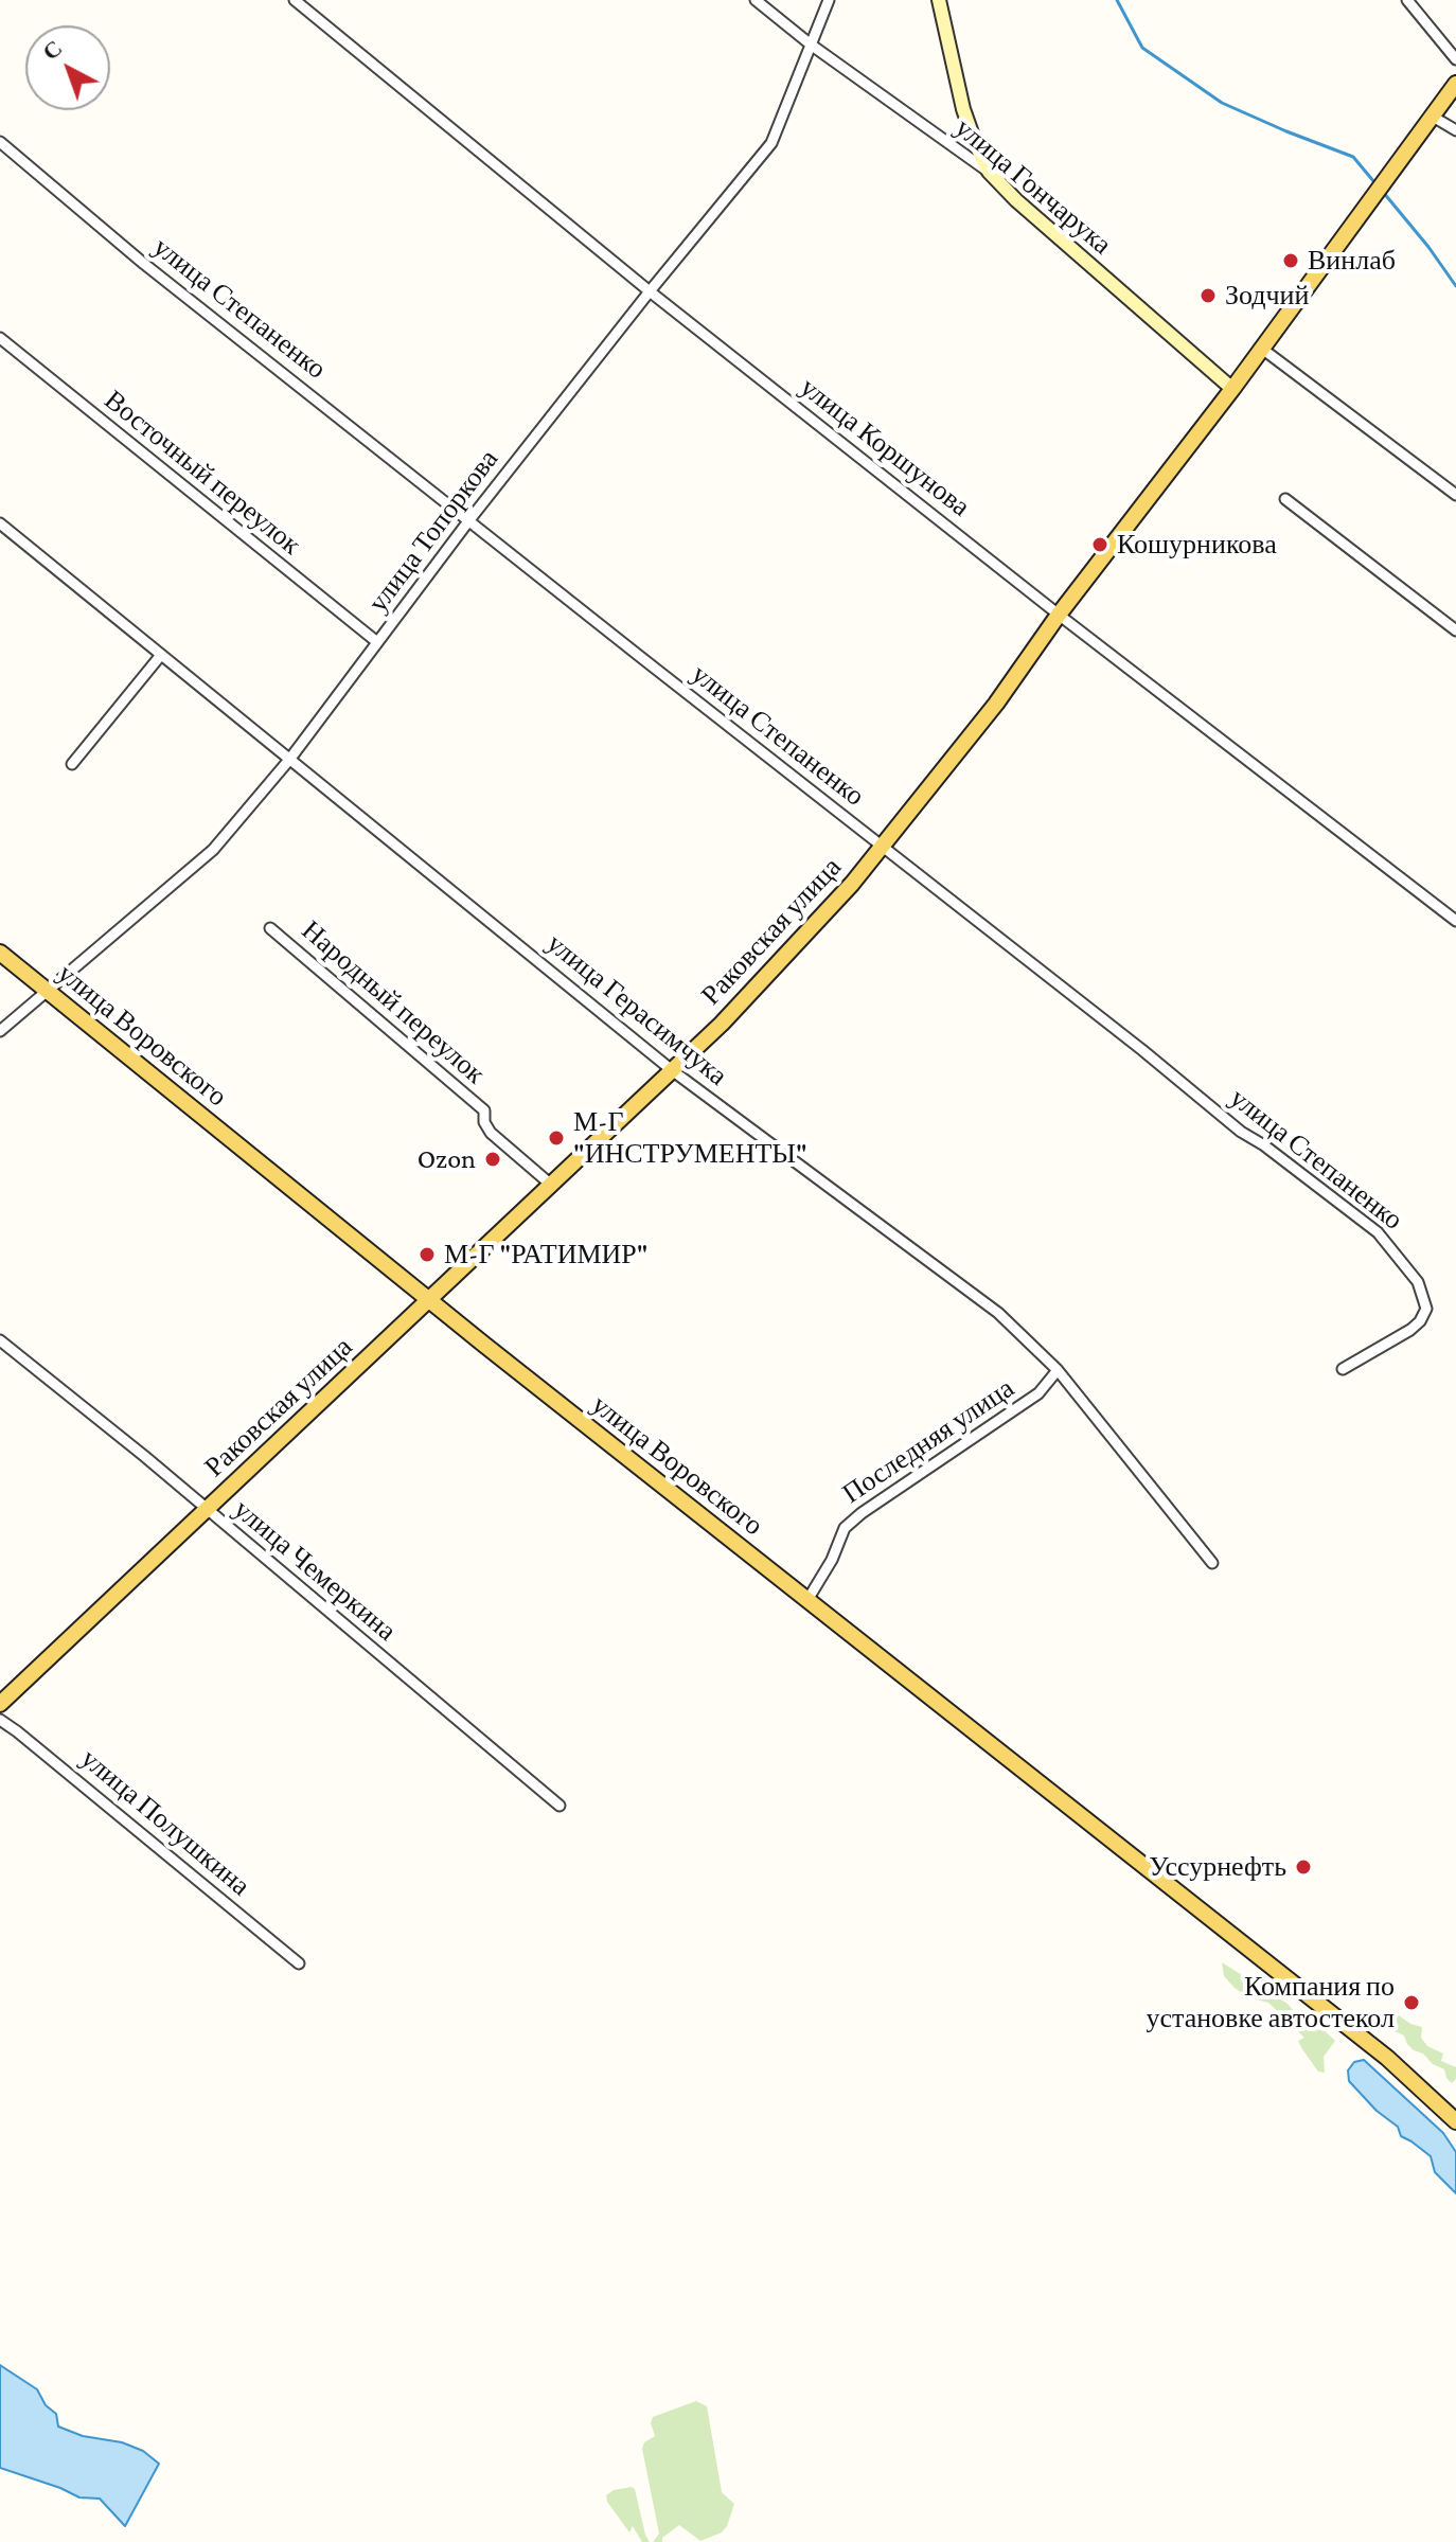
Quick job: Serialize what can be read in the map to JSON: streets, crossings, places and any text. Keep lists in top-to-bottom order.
{
  "streets": {
    "main road": ["Раковская улица", "улица Воровского"],
    "street": [
      "улица Гончарука",
      "улица Степаненко",
      "улица Коршунова",
      "Восточный переулок",
      "улица Топоркова",
      "Народный переулок",
      "улица Герасимчука",
      "Последняя улица",
      "улица Чемеркина",
      "улица Полушкина"
    ]
  },
  "crossings": [
    ["улица Гончарука", "улица Топоркова"],
    ["улица Гончарука", "Раковская улица"],
    ["улица Степаненко", "улица Топоркова"],
    ["улица Степаненко", "Раковская улица"],
    ["улица Коршунова", "улица Топоркова"],
    ["улица Коршунова", "Раковская улица"],
    ["Восточный переулок", "улица Топоркова"],
    ["улица Топоркова", "улица Герасимчука"],
    ["улица Топоркова", "улица Воровского"],
    ["Раковская улица", "Народный переулок"],
    ["Раковская улица", "улица Герасимчука"],
    ["Раковская улица", "улица Воровского"],
    ["Раковская улица", "улица Чемеркина"],
    ["улица Герасимчука", "Последняя улица"],
    ["улица Воровского", "Последняя улица"]
  ],
  "places": [
    "Винлаб",
    "Зодчий",
    "Кошурникова",
    "М-Г \"ИНСТРУМЕНТЫ\"",
    "Ozon",
    "М-Г \"РАТИМИР\"",
    "Уссурнефть",
    "Компания по установке автостекол"
  ],
  "north": "top left"
}
